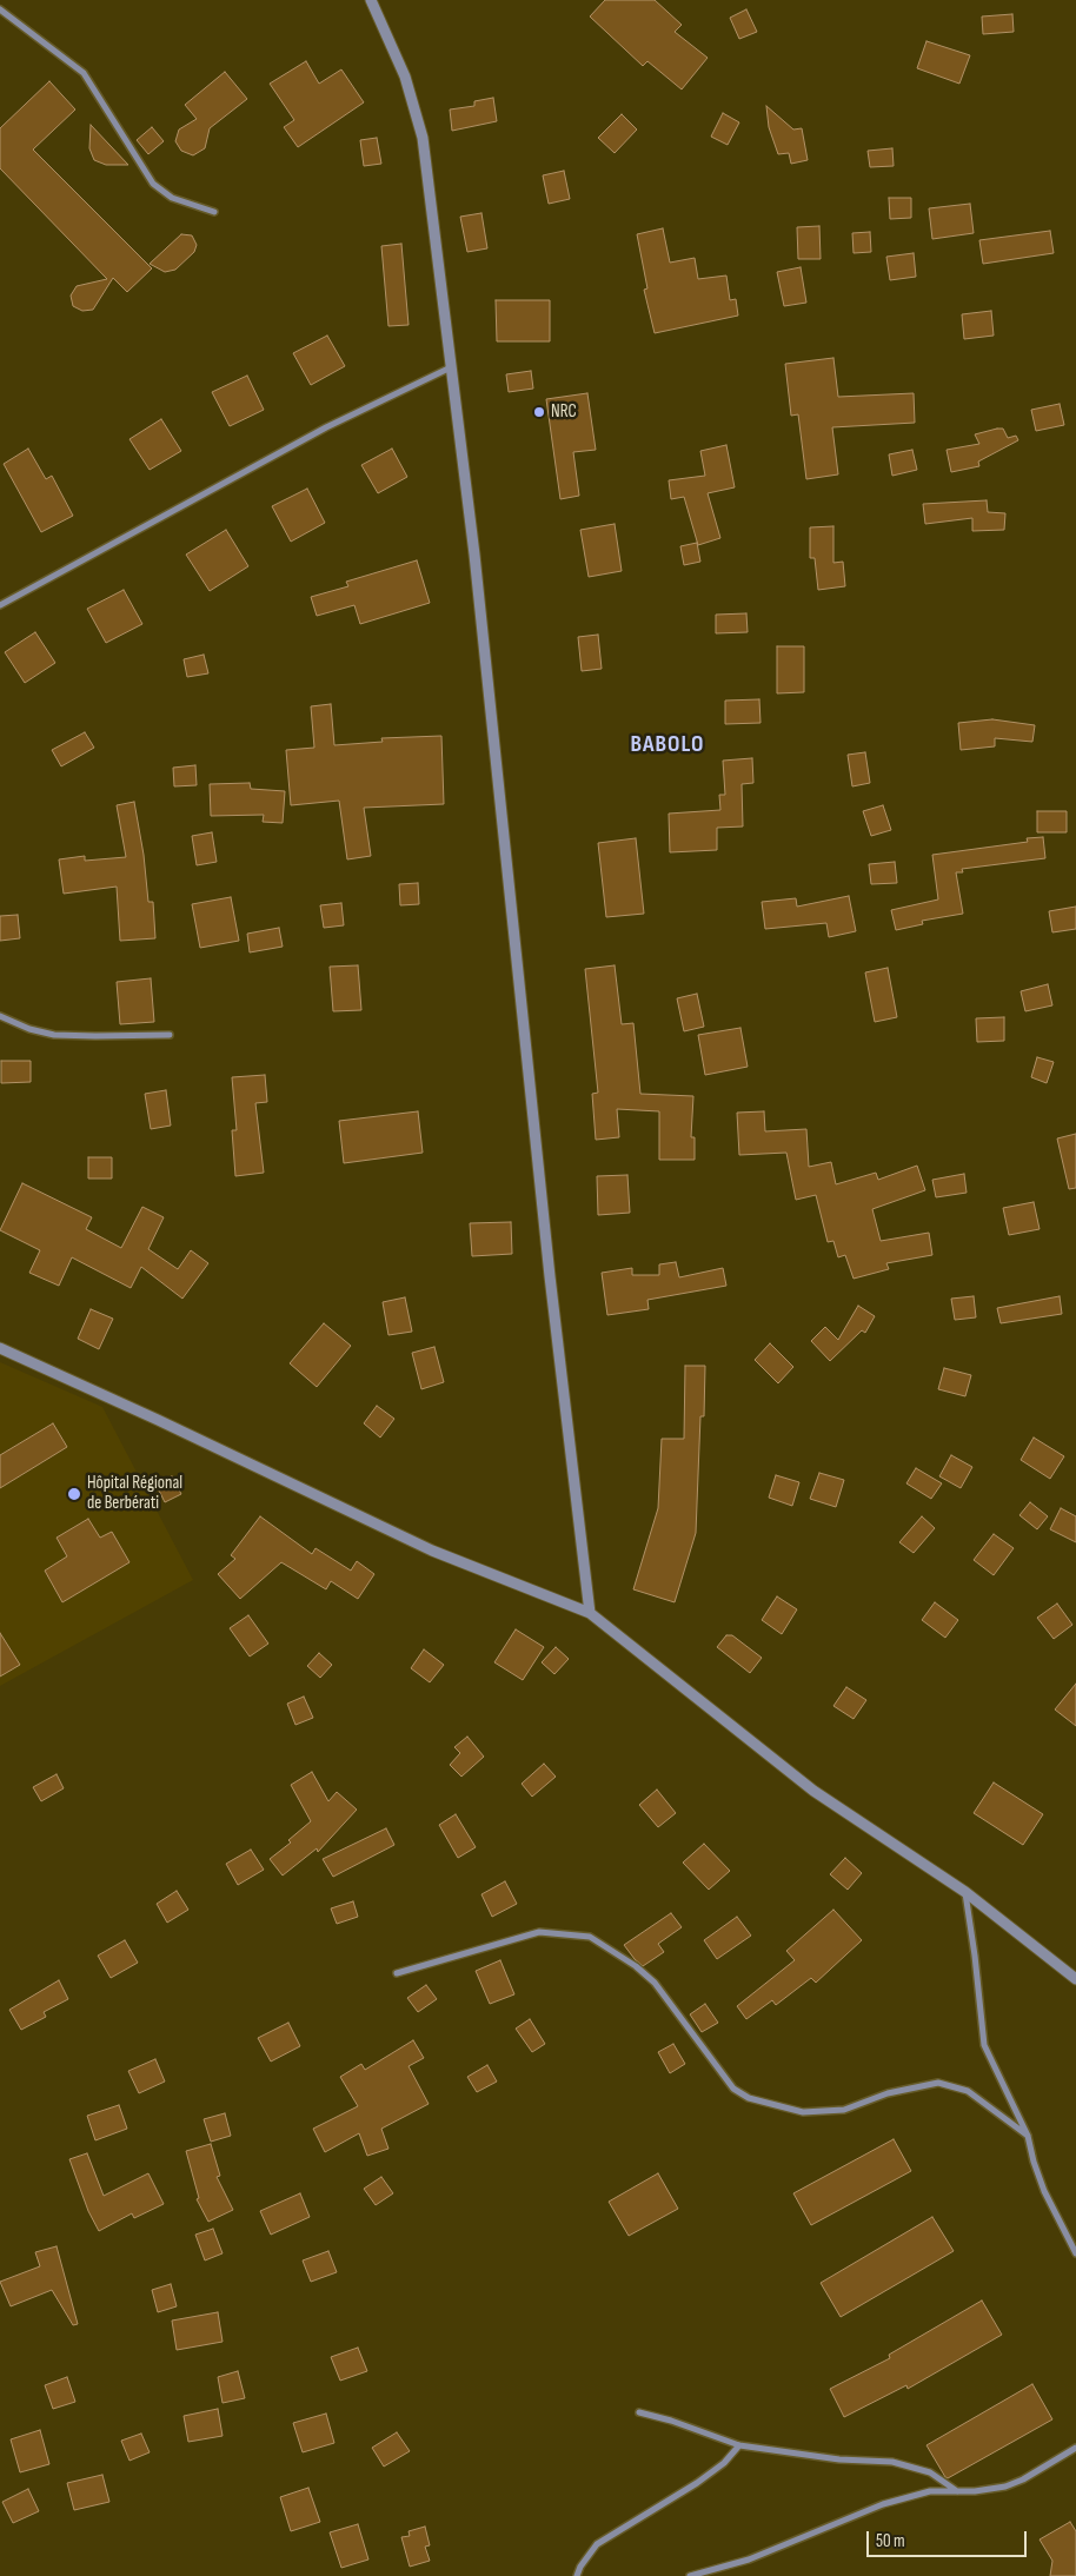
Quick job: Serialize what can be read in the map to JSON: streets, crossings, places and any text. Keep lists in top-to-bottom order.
{
  "districts": ["BABOLO"],
  "places": ["NRC", "Hôpital Régional de Berbérati"],
  "scale_bar": "50 m"
}
